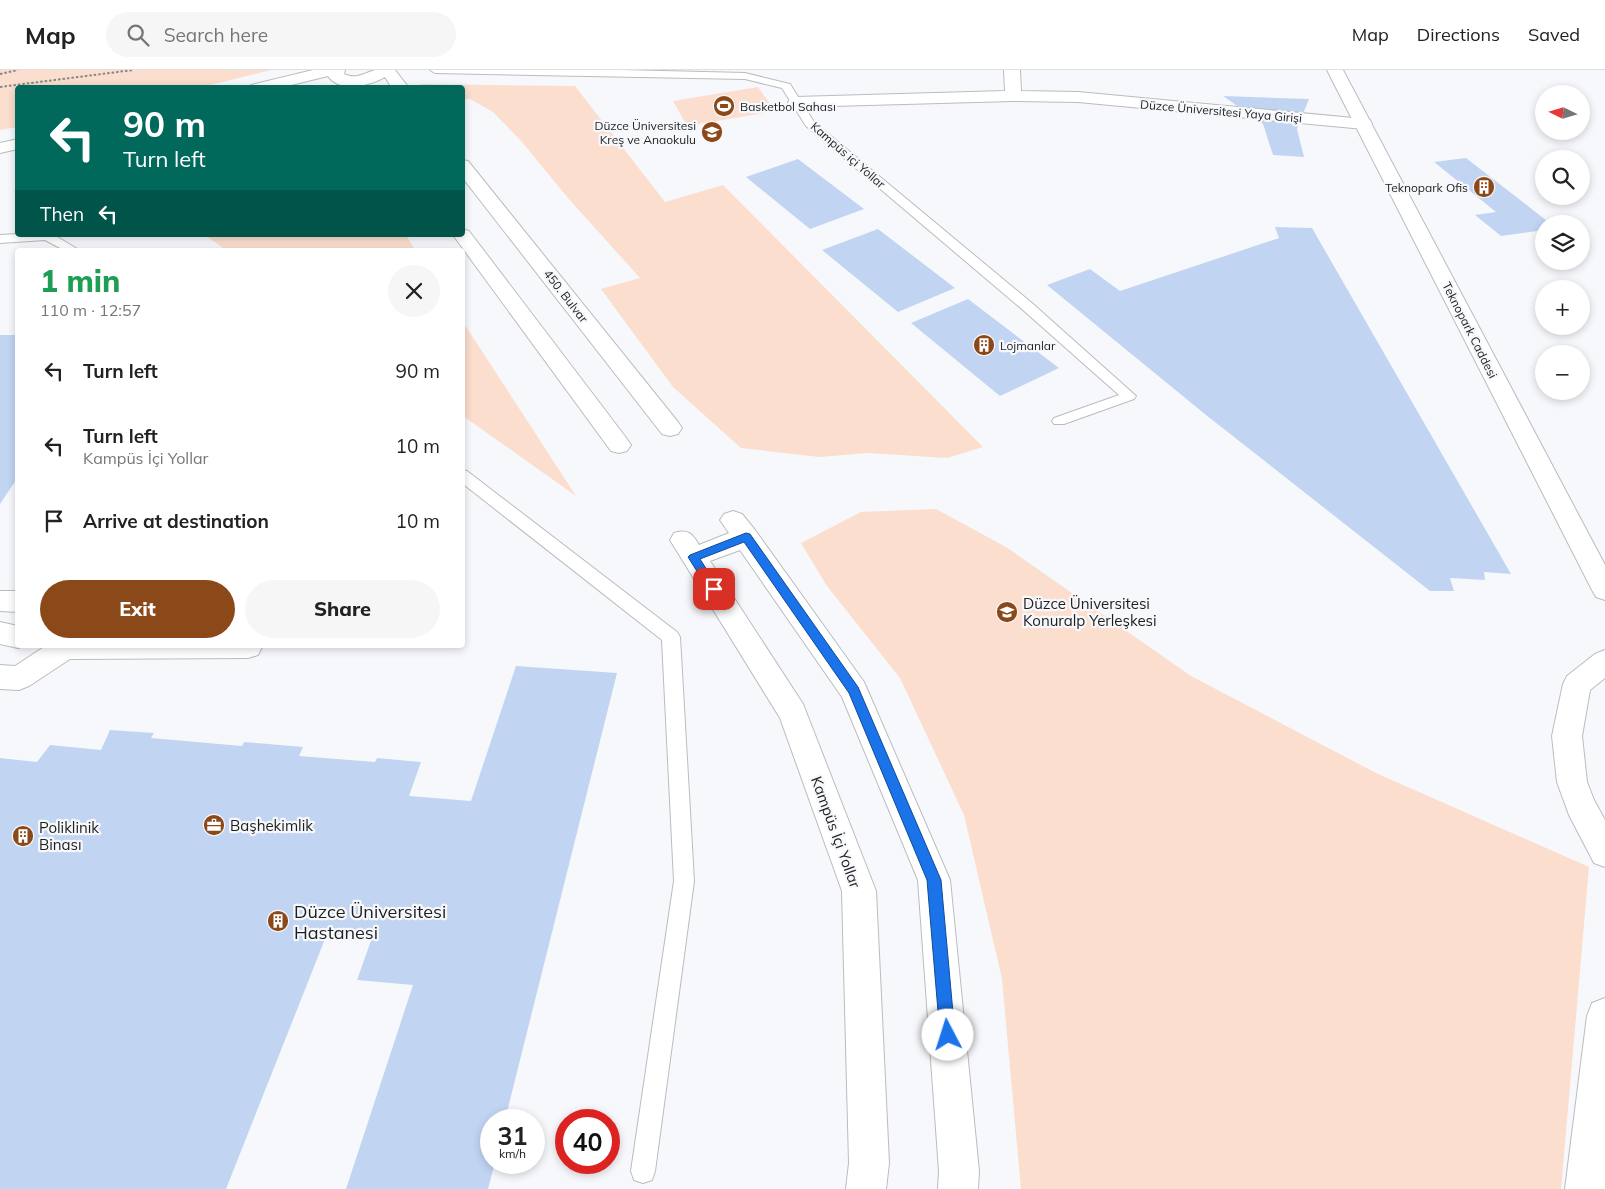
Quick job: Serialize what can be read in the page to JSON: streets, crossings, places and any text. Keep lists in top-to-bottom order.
{
  "streets": {
    "street": [
      "Düzce Üniversitesi Yaya Girişi",
      "450. Bulvar",
      "Teknopark Caddesi",
      "Kampüs İçi Yollar"
    ],
    "lane": ["Kampüs içi Yollar"]
  },
  "crossings": [
    ["Düzce Üniversitesi Yaya Girişi", "Kampüs içi Yollar"],
    ["Düzce Üniversitesi Yaya Girişi", "Teknopark Caddesi"]
  ],
  "places": {
    "sports": ["Basketbol Sahası"],
    "school or university": ["Düzce Üniversitesi Kreş ve Anaokulu", "Düzce Üniversitesi Konuralp Yerleşkesi"],
    "building": [
      "Teknopark Ofis",
      "Lojmanlar",
      "Poliklinik Binası",
      "Düzce Üniversitesi Hastanesi"
    ],
    "office": ["Başhekimlik"]
  },
  "north": "left",
  "page": {
    "header": "Map",
    "search": "Search here",
    "nav": ["Map", "Directions", "Saved"],
    "map_buttons": ["+", "−"],
    "turn": ["90 m", "Turn left"],
    "then": "Then",
    "heading": ["1 min", "110 m · 12:57"],
    "list": [
      {
        "name": "Turn left",
        "value": "90 m"
      },
      {
        "name": "Turn left",
        "note": "Kampüs İçi Yollar",
        "value": "10 m"
      },
      {
        "name": "Arrive at destination",
        "value": "10 m"
      }
    ],
    "buttons": ["Exit", "Share"],
    "speed": "31 km/h",
    "limit": "40"
  }
}
